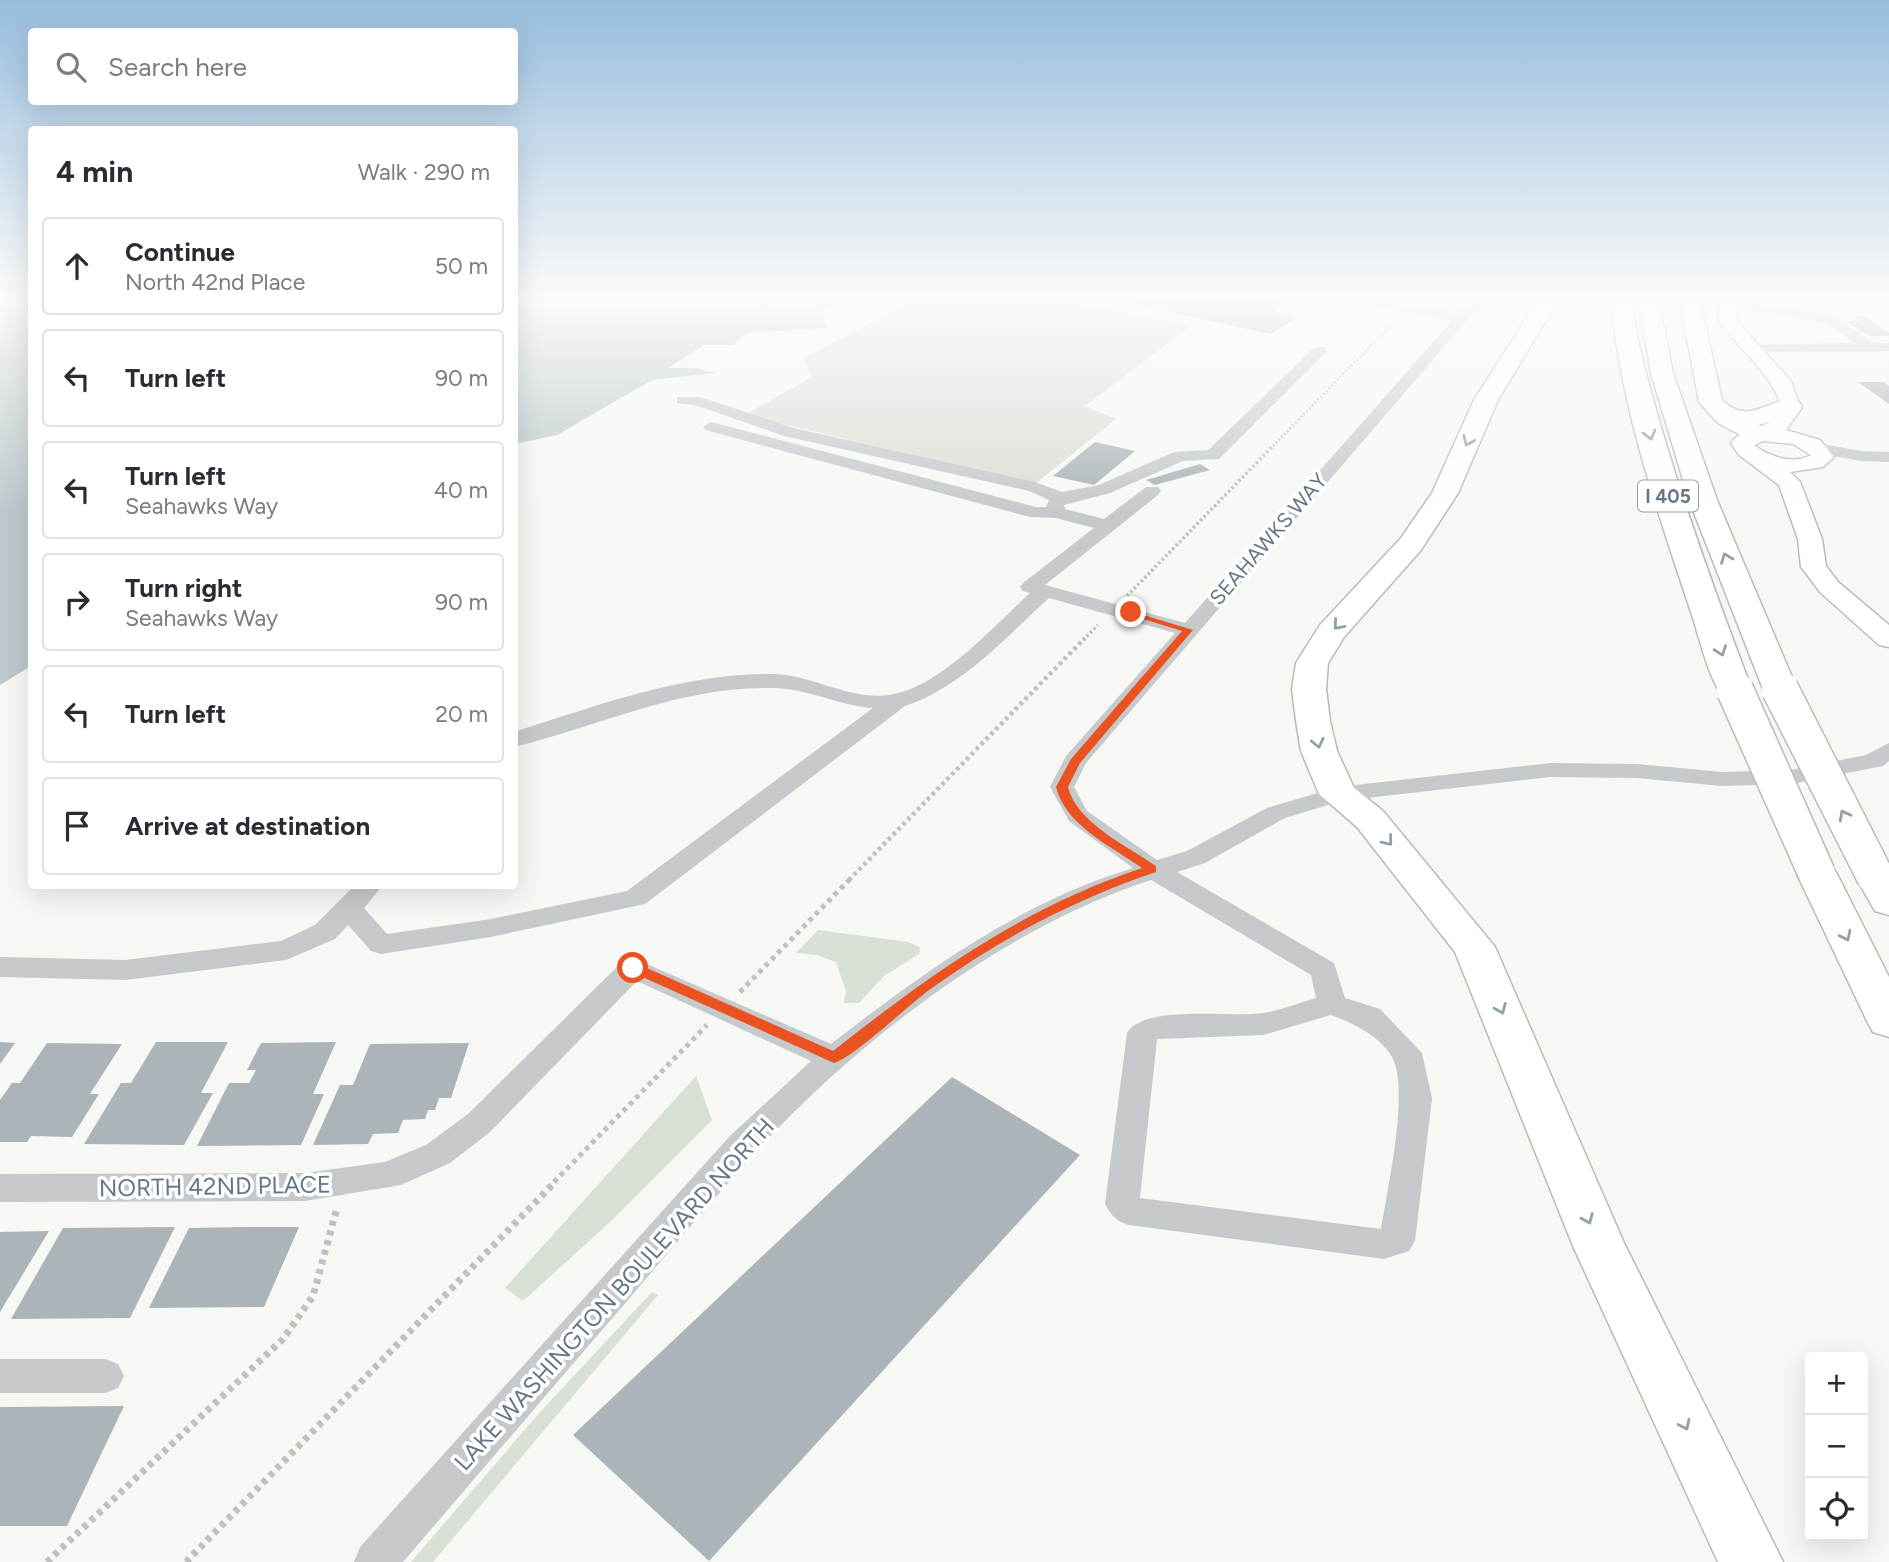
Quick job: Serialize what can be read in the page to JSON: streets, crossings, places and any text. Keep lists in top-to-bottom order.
{
  "streets": {
    "highway": ["I 405"],
    "street": ["SEAHAWKS WAY", "NORTH 42ND PLACE", "LAKE WASHINGTON BOULEVARD NORTH"]
  },
  "crossings": [
    ["SEAHAWKS WAY", "LAKE WASHINGTON BOULEVARD NORTH"],
    ["NORTH 42ND PLACE", "LAKE WASHINGTON BOULEVARD NORTH"]
  ],
  "page": {
    "search": "Search here",
    "heading": ["4 min", "Walk · 290 m"],
    "list": [
      ["Continue", "North 42nd Place", "50 m"],
      ["Turn left", "90 m"],
      ["Turn left", "Seahawks Way", "40 m"],
      ["Turn right", "Seahawks Way", "90 m"],
      ["Turn left", "20 m"],
      "Arrive at destination"
    ],
    "map_buttons": ["+", "−"]
  }
}
